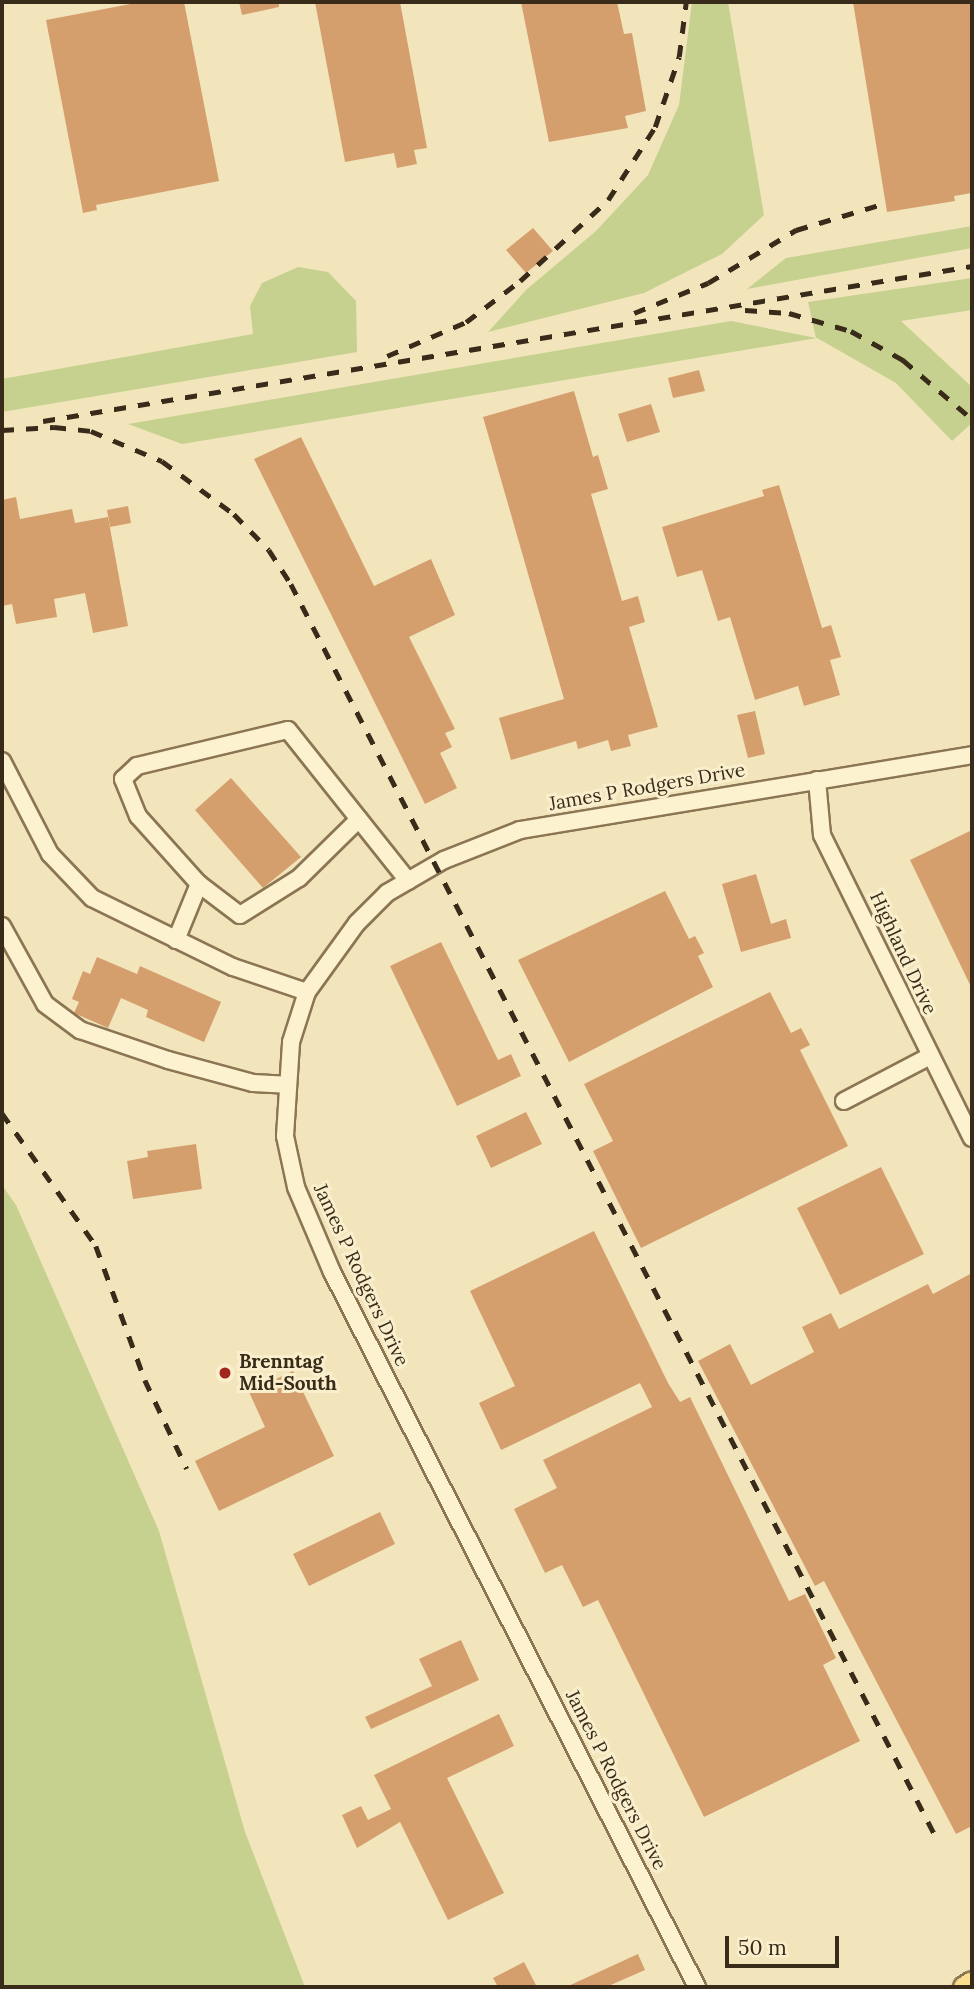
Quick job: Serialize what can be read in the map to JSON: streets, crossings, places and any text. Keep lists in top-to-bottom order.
{
  "streets": {
    "street": ["James P Rodgers Drive", "Highland Drive"]
  },
  "crossings": [
    ["James P Rodgers Drive", "Highland Drive"]
  ],
  "places": ["Brenntag Mid-South"],
  "scale_bar": "50 m"
}
